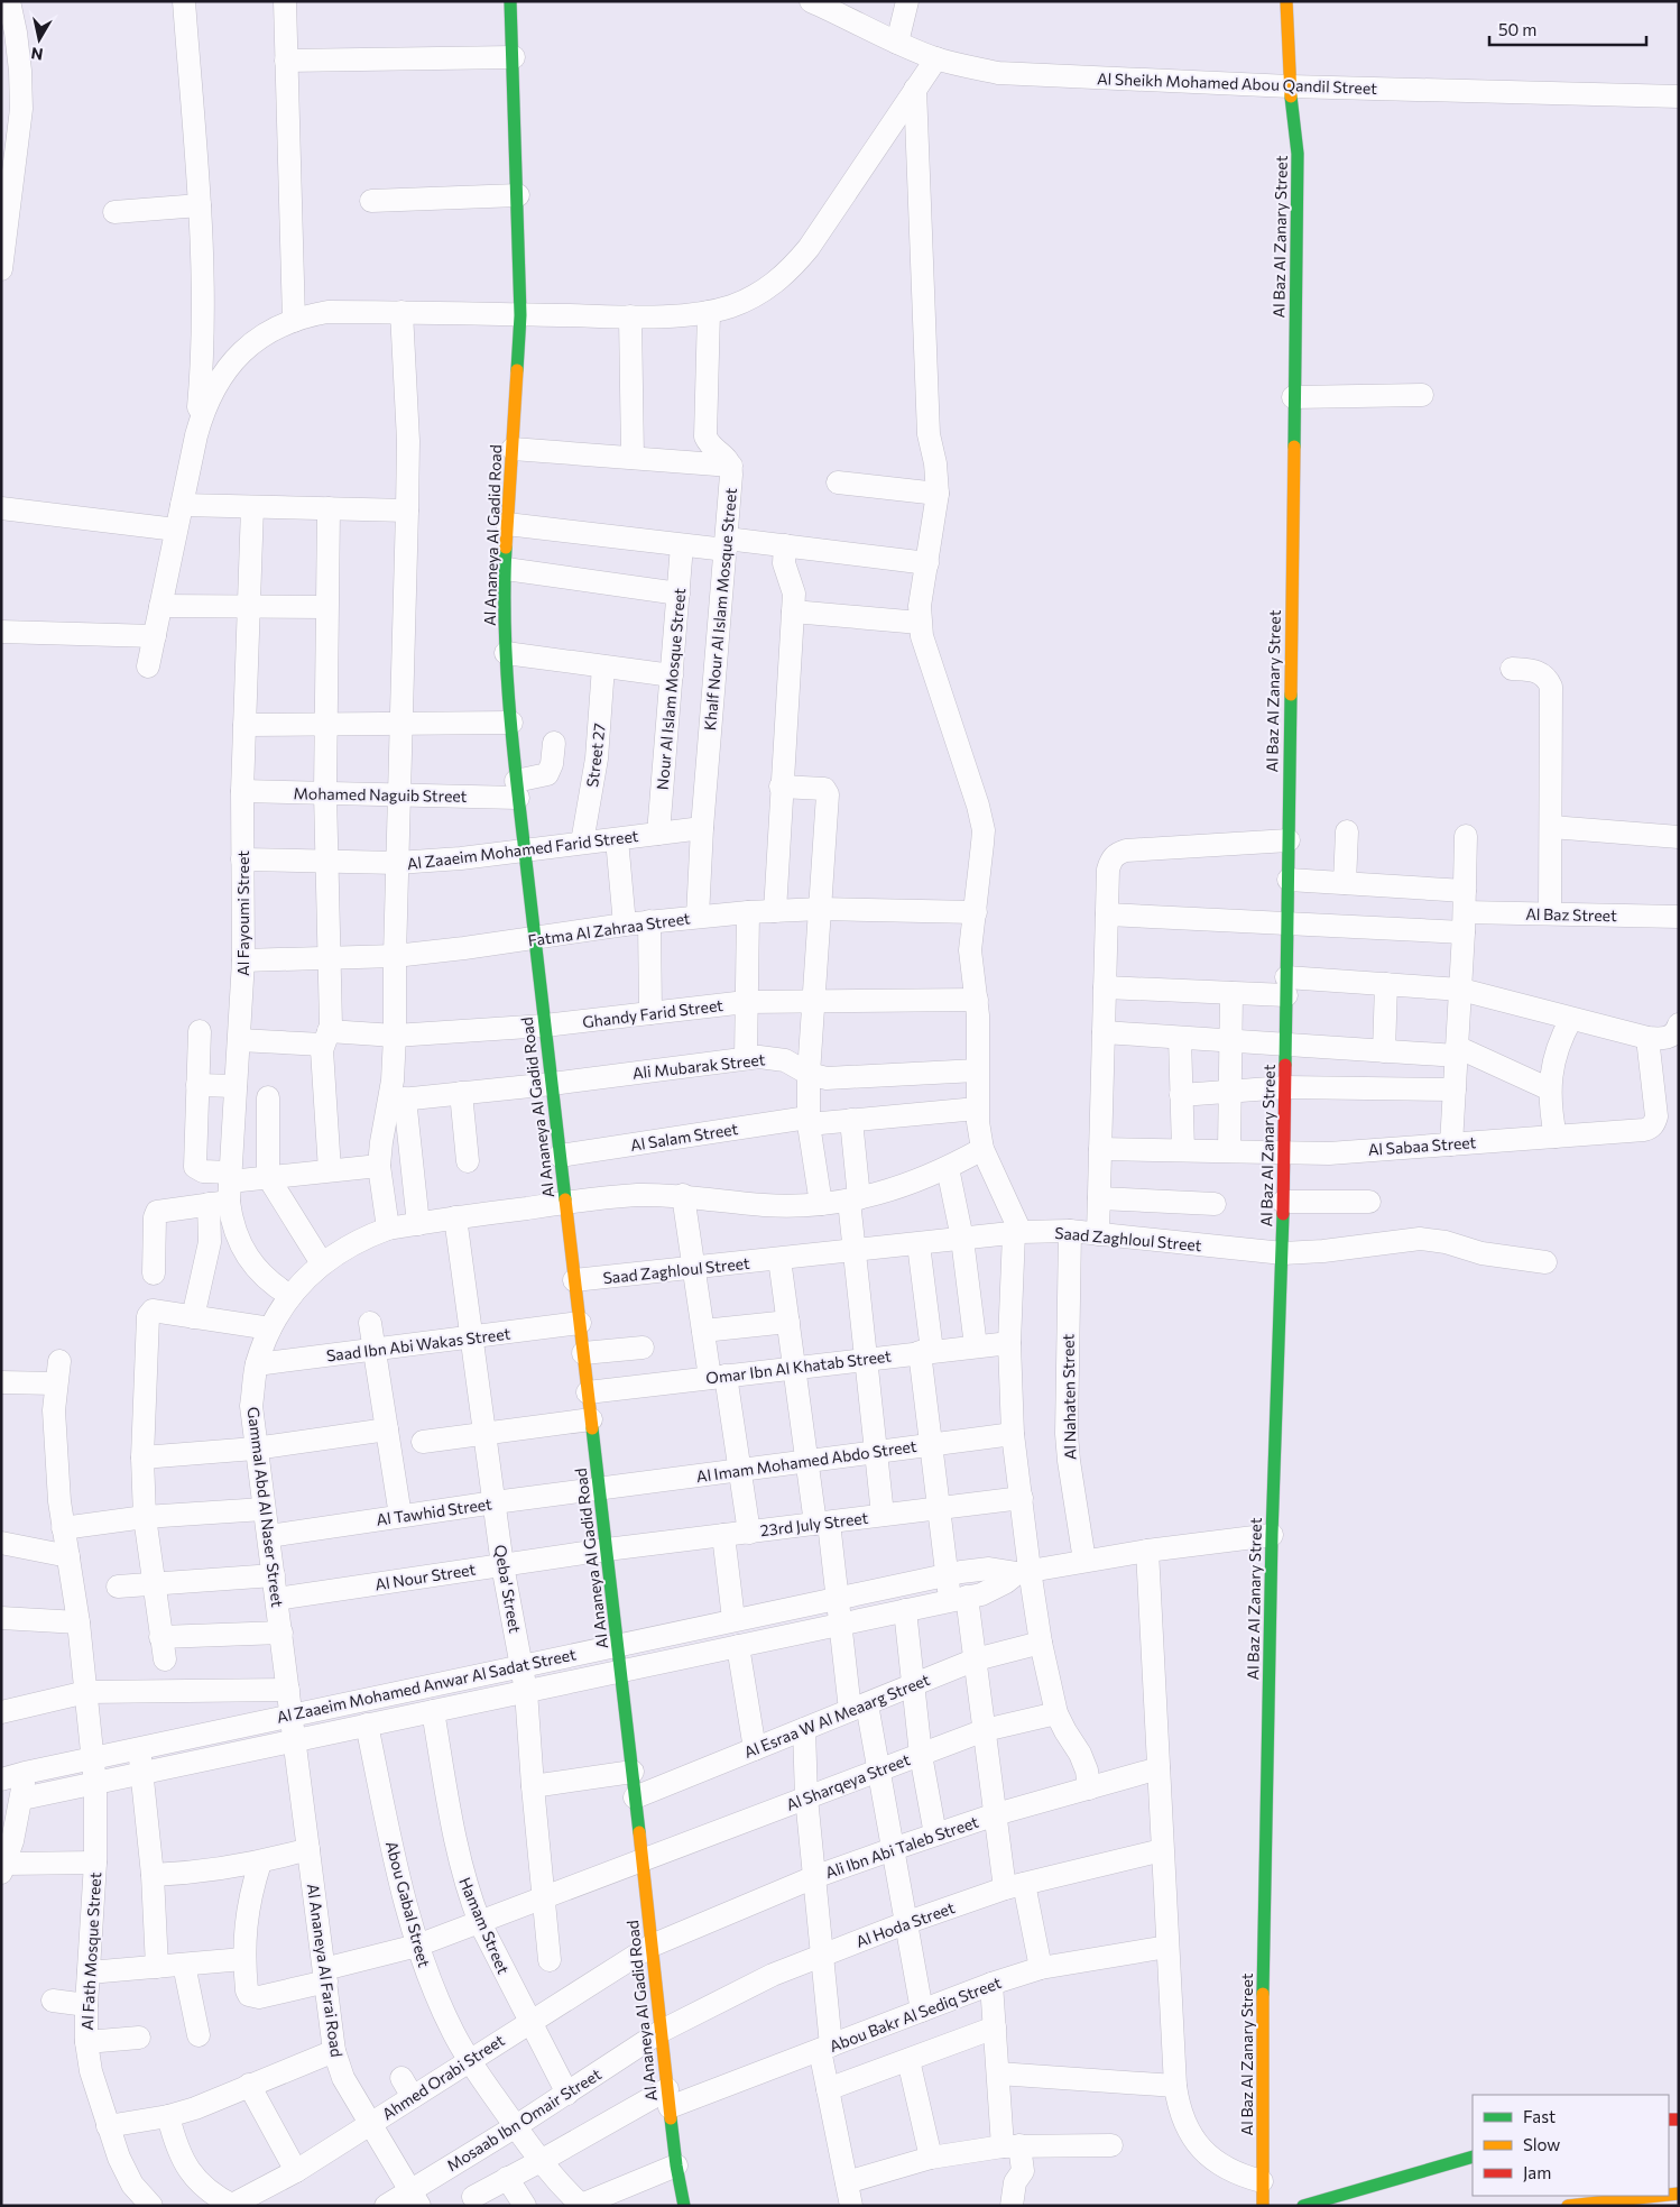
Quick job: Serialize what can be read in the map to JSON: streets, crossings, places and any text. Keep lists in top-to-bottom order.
{
  "streets": {
    "main road": ["Al Baz Al Zanary Street", "Al Ananeya Al Gadid Road"],
    "street": [
      "Al Sheikh Mohamed Abou Qandil Street",
      "Khalf Nour Al Islam Mosque Street",
      "Nour Al Islam Mosque Street",
      "Street 27",
      "Mohamed Naguib Street",
      "Al Zaaeim Mohamed Farid Street",
      "Al Fayoumi Street",
      "Al Baz Street",
      "Fatma Al Zahraa Street",
      "Ghandy Farid Street",
      "Ali Mubarak Street",
      "Al Salam Street",
      "Al Sabaa Street",
      "Saad Zaghloul Street",
      "Saad Ibn Abi Wakas Street",
      "Omar Ibn Al Khatab Street",
      "Al Nahaten Street",
      "Al Imam Mohamed Abdo Street",
      "Gammal Abd Al Naser Street",
      "Al Tawhid Street",
      "23rd July Street",
      "Al Nour Street",
      "Qeba' Street",
      "Al Zaaeim Mohamed Anwar Al Sadat Street",
      "Al Esraa W Al Meaarg Street",
      "Al Sharqeya Street",
      "Ali Ibn Abi Taleb Street",
      "Abou Gabal Street",
      "Al Hoda Street",
      "Hamam Street",
      "Al Fath Mosque Street",
      "Al Ananeya Al Farai Road",
      "Abou Bakr Al Sediq Street",
      "Ahmed Orabi Street",
      "Mosaab Ibn Omair Street"
    ]
  },
  "crossings": [
    ["Al Sheikh Mohamed Abou Qandil Street", "Al Baz Al Zanary Street"],
    ["Al Baz Al Zanary Street", "Al Baz Street"],
    ["Al Baz Al Zanary Street", "Al Sabaa Street"],
    ["Al Baz Al Zanary Street", "Saad Zaghloul Street"],
    ["Al Baz Al Zanary Street", "Al Zaaeim Mohamed Anwar Al Sadat Street"],
    ["Al Ananeya Al Gadid Road", "Mohamed Naguib Street"],
    ["Al Ananeya Al Gadid Road", "Al Zaaeim Mohamed Farid Street"],
    ["Al Ananeya Al Gadid Road", "Fatma Al Zahraa Street"],
    ["Al Ananeya Al Gadid Road", "Ghandy Farid Street"],
    ["Al Ananeya Al Gadid Road", "Ali Mubarak Street"],
    ["Al Ananeya Al Gadid Road", "Al Salam Street"],
    ["Al Ananeya Al Gadid Road", "Saad Zaghloul Street"],
    ["Al Ananeya Al Gadid Road", "Saad Ibn Abi Wakas Street"],
    ["Al Ananeya Al Gadid Road", "Omar Ibn Al Khatab Street"],
    ["Al Ananeya Al Gadid Road", "Al Imam Mohamed Abdo Street"],
    ["Al Ananeya Al Gadid Road", "Gammal Abd Al Naser Street"],
    ["Al Ananeya Al Gadid Road", "Al Tawhid Street"],
    ["Al Ananeya Al Gadid Road", "23rd July Street"],
    ["Al Ananeya Al Gadid Road", "Al Nour Street"],
    ["Al Ananeya Al Gadid Road", "Al Zaaeim Mohamed Anwar Al Sadat Street"],
    ["Al Ananeya Al Gadid Road", "Al Esraa W Al Meaarg Street"],
    ["Al Ananeya Al Gadid Road", "Al Sharqeya Street"],
    ["Al Ananeya Al Gadid Road", "Ali Ibn Abi Taleb Street"],
    ["Al Ananeya Al Gadid Road", "Al Hoda Street"],
    ["Al Ananeya Al Gadid Road", "Abou Bakr Al Sediq Street"],
    ["Al Ananeya Al Gadid Road", "Ahmed Orabi Street"],
    ["Al Ananeya Al Gadid Road", "Mosaab Ibn Omair Street"],
    ["Khalf Nour Al Islam Mosque Street", "Al Zaaeim Mohamed Farid Street"],
    ["Khalf Nour Al Islam Mosque Street", "Fatma Al Zahraa Street"],
    ["Nour Al Islam Mosque Street", "Al Zaaeim Mohamed Farid Street"],
    ["Street 27", "Al Zaaeim Mohamed Farid Street"],
    ["Mohamed Naguib Street", "Al Fayoumi Street"],
    ["Al Zaaeim Mohamed Farid Street", "Al Fayoumi Street"],
    ["Al Fayoumi Street", "Fatma Al Zahraa Street"],
    ["Al Fayoumi Street", "Ghandy Farid Street"],
    ["Al Fayoumi Street", "Gammal Abd Al Naser Street"],
    ["Saad Zaghloul Street", "Al Nahaten Street"],
    ["Saad Ibn Abi Wakas Street", "Gammal Abd Al Naser Street"],
    ["Saad Ibn Abi Wakas Street", "Qeba' Street"],
    ["Al Nahaten Street", "Al Zaaeim Mohamed Anwar Al Sadat Street"],
    ["Al Imam Mohamed Abdo Street", "Al Tawhid Street"],
    ["Gammal Abd Al Naser Street", "Al Tawhid Street"],
    ["Gammal Abd Al Naser Street", "Al Nour Street"],
    ["Gammal Abd Al Naser Street", "Qeba' Street"],
    ["Gammal Abd Al Naser Street", "Al Zaaeim Mohamed Anwar Al Sadat Street"],
    ["Gammal Abd Al Naser Street", "Al Ananeya Al Farai Road"],
    ["Al Tawhid Street", "Qeba' Street"],
    ["23rd July Street", "Al Nour Street"],
    ["Al Nour Street", "Qeba' Street"],
    ["Qeba' Street", "Al Zaaeim Mohamed Anwar Al Sadat Street"],
    ["Qeba' Street", "Al Sharqeya Street"],
    ["Al Zaaeim Mohamed Anwar Al Sadat Street", "Abou Gabal Street"],
    ["Al Zaaeim Mohamed Anwar Al Sadat Street", "Hamam Street"],
    ["Al Zaaeim Mohamed Anwar Al Sadat Street", "Al Fath Mosque Street"],
    ["Al Zaaeim Mohamed Anwar Al Sadat Street", "Al Ananeya Al Farai Road"],
    ["Al Sharqeya Street", "Abou Gabal Street"],
    ["Al Sharqeya Street", "Hamam Street"],
    ["Al Sharqeya Street", "Al Ananeya Al Farai Road"],
    ["Ali Ibn Abi Taleb Street", "Ahmed Orabi Street"],
    ["Abou Gabal Street", "Abou Bakr Al Sediq Street"],
    ["Abou Gabal Street", "Ahmed Orabi Street"],
    ["Abou Gabal Street", "Mosaab Ibn Omair Street"],
    ["Al Hoda Street", "Mosaab Ibn Omair Street"],
    ["Hamam Street", "Ahmed Orabi Street"],
    ["Hamam Street", "Mosaab Ibn Omair Street"],
    ["Al Ananeya Al Farai Road", "Ahmed Orabi Street"],
    ["Al Ananeya Al Farai Road", "Mosaab Ibn Omair Street"]
  ],
  "legend": ["Fast", "Slow", "Jam"],
  "scale_bar": "50 m",
  "north": "bottom"
}
